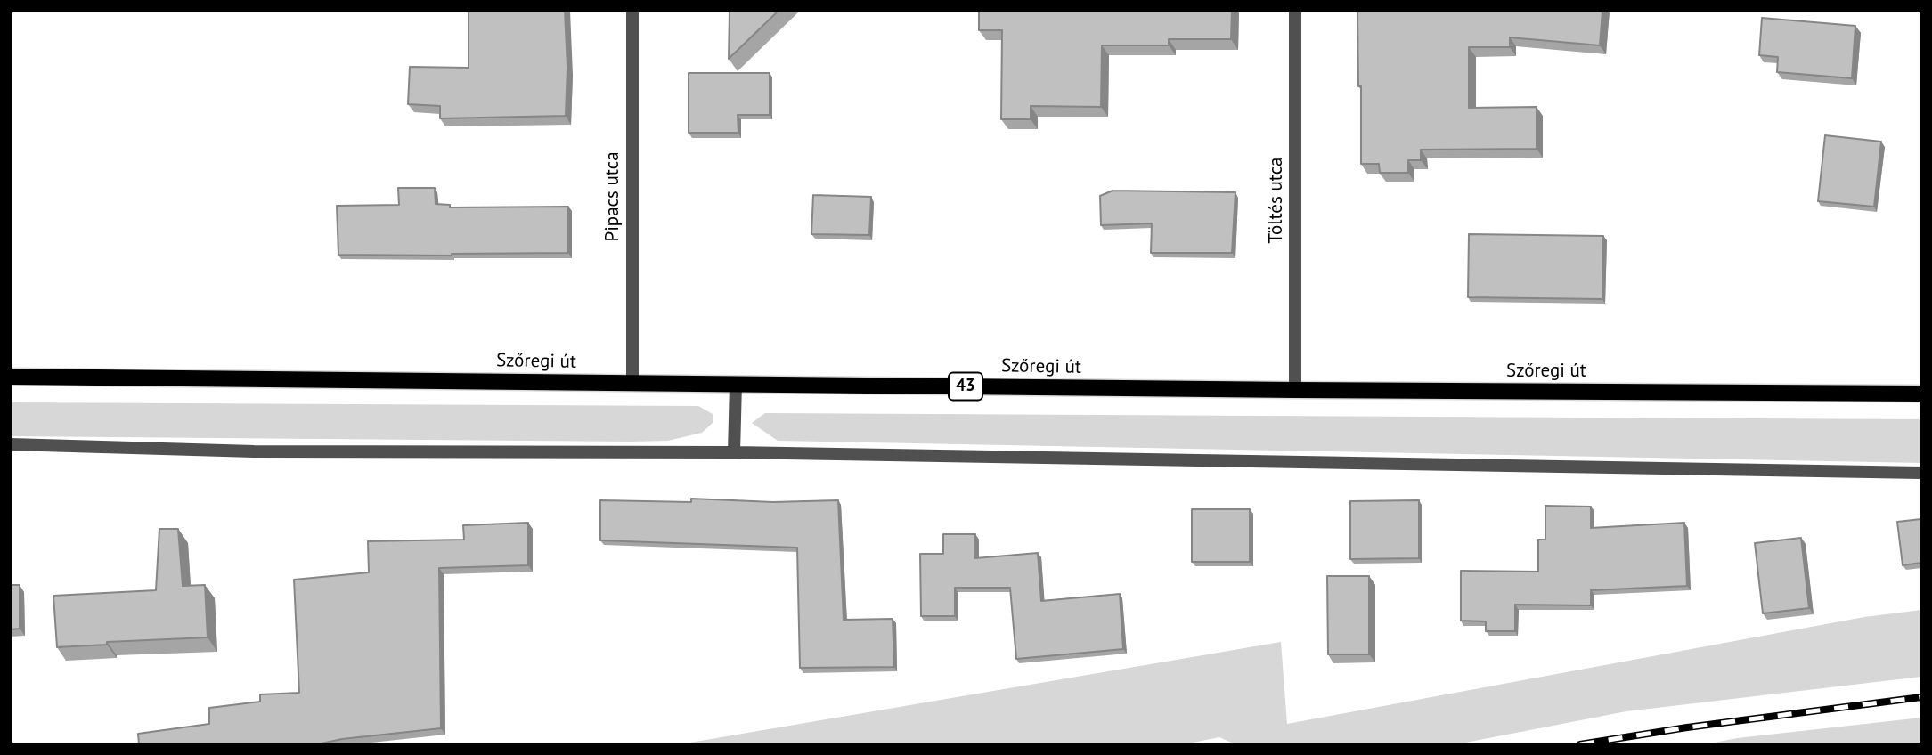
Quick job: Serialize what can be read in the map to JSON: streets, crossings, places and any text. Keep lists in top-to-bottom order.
{
  "streets": {
    "main road": ["Szőregi út", "43"],
    "street": ["Pipacs utca", "Töltés utca"]
  },
  "crossings": [
    ["Pipacs utca", "Szőregi út"],
    ["Töltés utca", "Szőregi út"]
  ]
}
